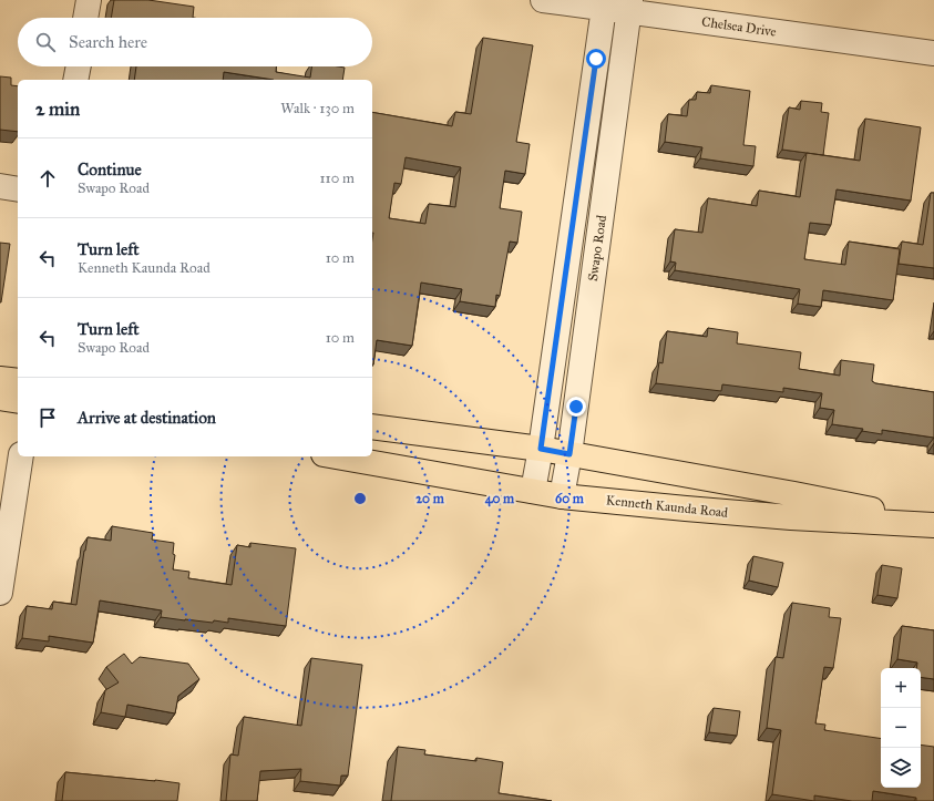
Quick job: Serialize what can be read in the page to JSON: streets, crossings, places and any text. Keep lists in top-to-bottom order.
{
  "streets": {
    "main road": ["Kenneth Kaunda Road"],
    "street": ["Chelsea Drive", "Swapo Road"]
  },
  "crossings": [
    ["Chelsea Drive", "Swapo Road"],
    ["Swapo Road", "Kenneth Kaunda Road"]
  ],
  "page": {
    "search": "Search here",
    "heading": ["2 min", "Walk · 130 m"],
    "list": [
      ["Continue", "Swapo Road", "110 m"],
      ["Turn left", "Kenneth Kaunda Road", "10 m"],
      ["Turn left", "Swapo Road", "10 m"],
      "Arrive at destination"
    ],
    "map_buttons": ["+", "−"]
  },
  "rings": ["20 m", "40 m", "60 m"]
}
